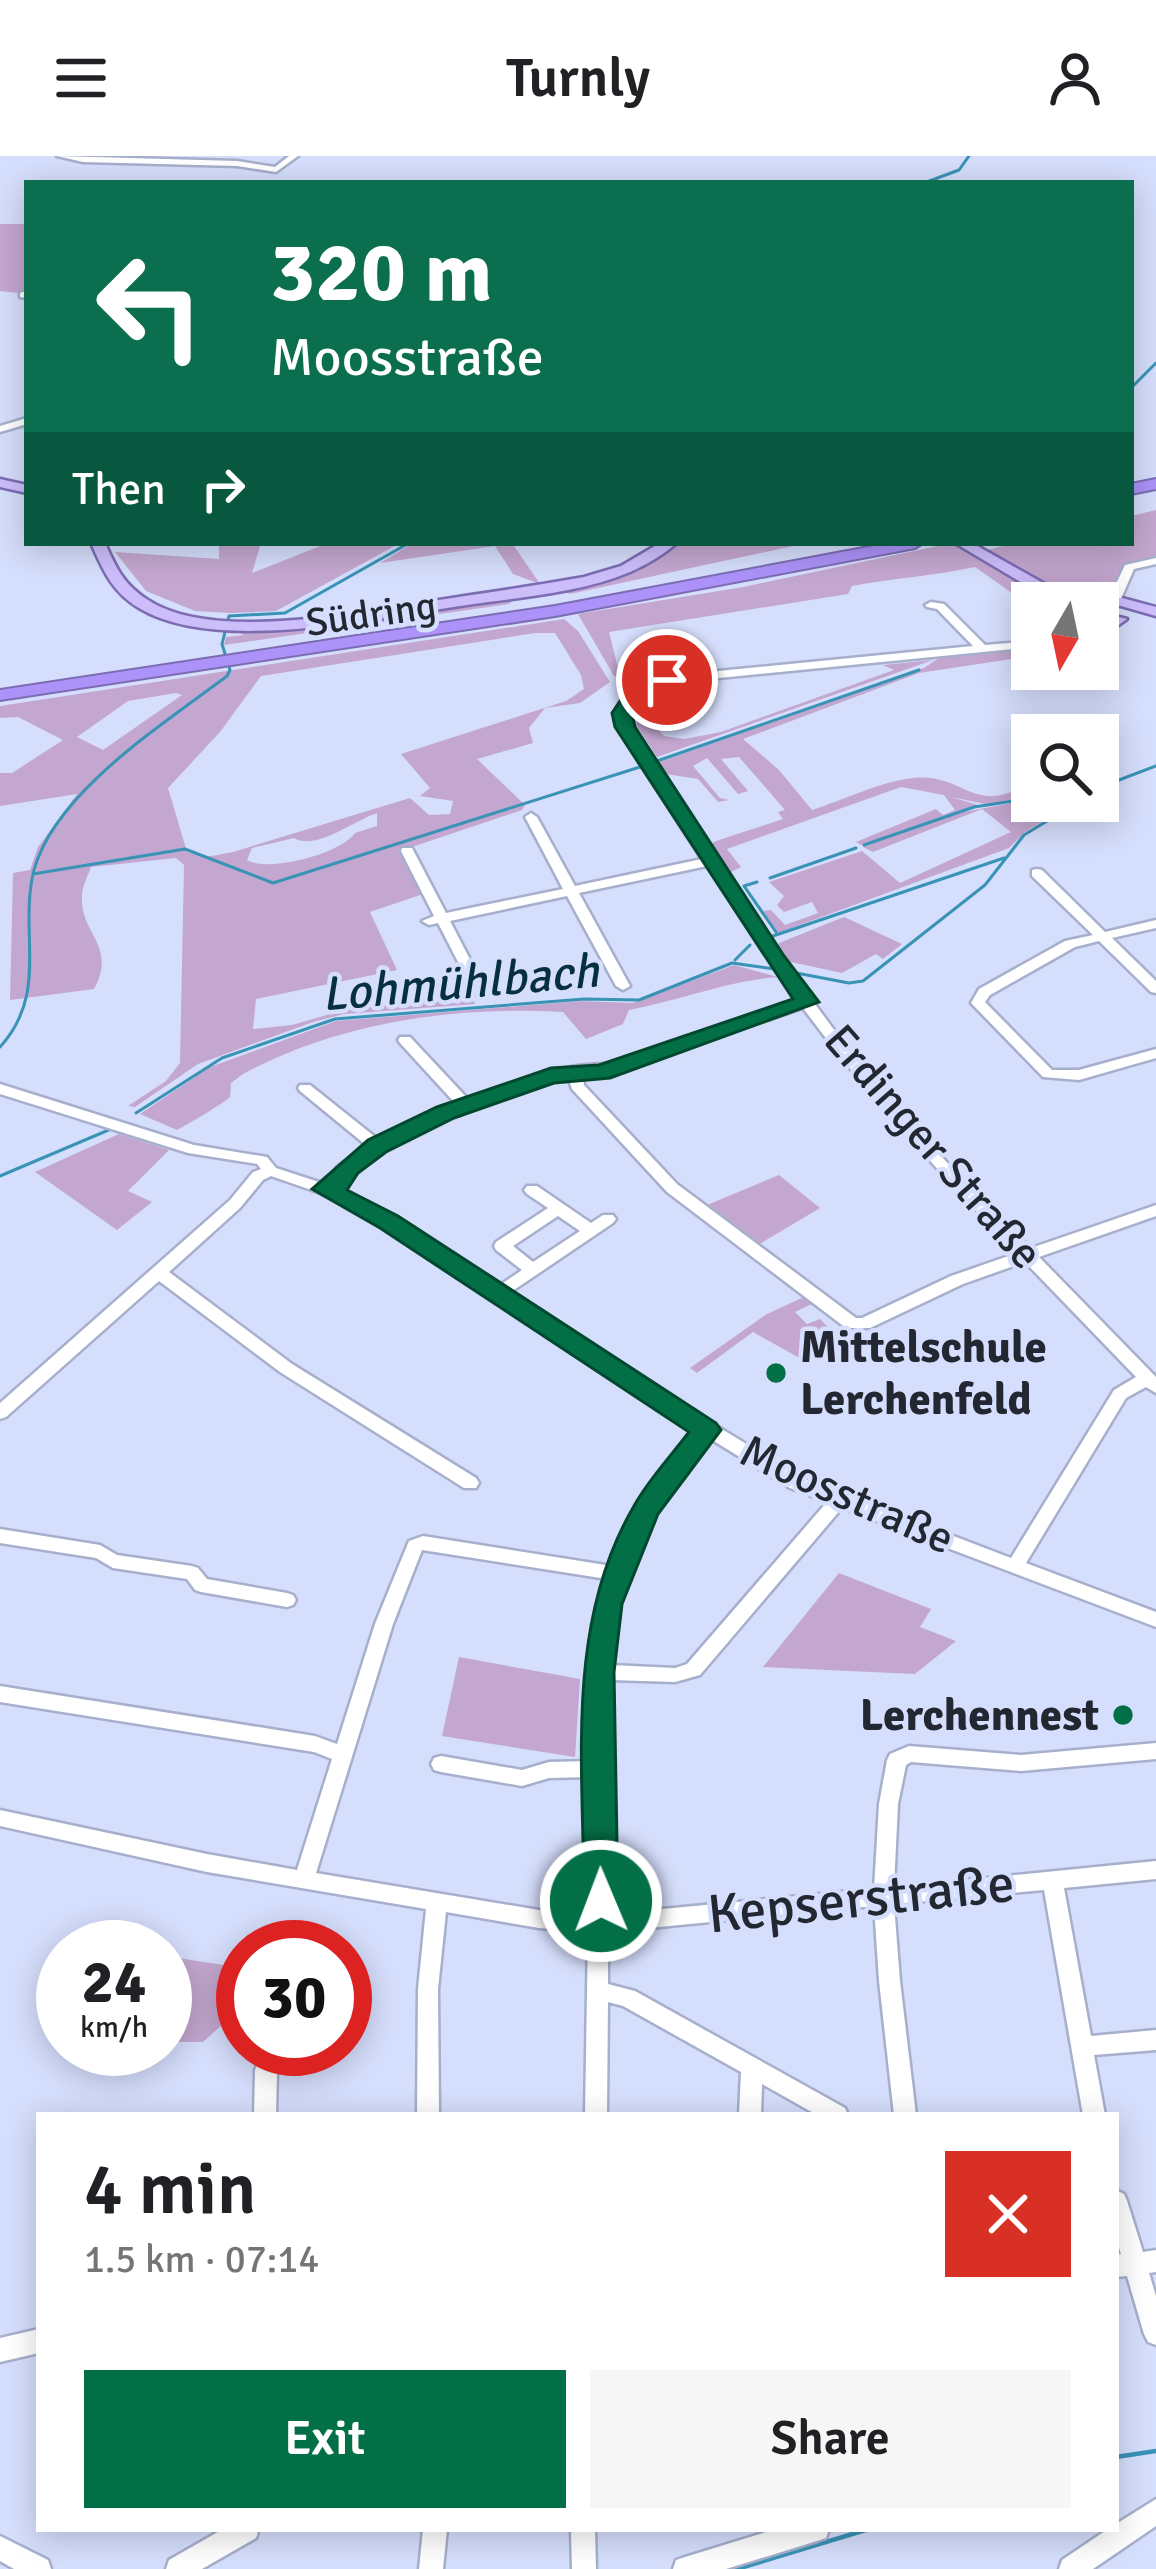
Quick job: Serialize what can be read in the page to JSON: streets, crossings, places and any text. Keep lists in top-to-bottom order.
{
  "streets": {
    "main road": ["Südring"],
    "street": ["Erdinger Straße", "Moosstraße", "Kepserstraße"]
  },
  "water": ["Lohmühlbach"],
  "places": ["Mittelschule Lerchenfeld", "Lerchennest"],
  "north": "bottom",
  "page": {
    "header": "Turnly",
    "turn": ["320 m", "Moosstraße"],
    "then": "Then",
    "speed": "24 km/h",
    "limit": "30",
    "heading": ["4 min", "1.5 km · 07:14"],
    "buttons": ["Exit", "Share"]
  }
}
